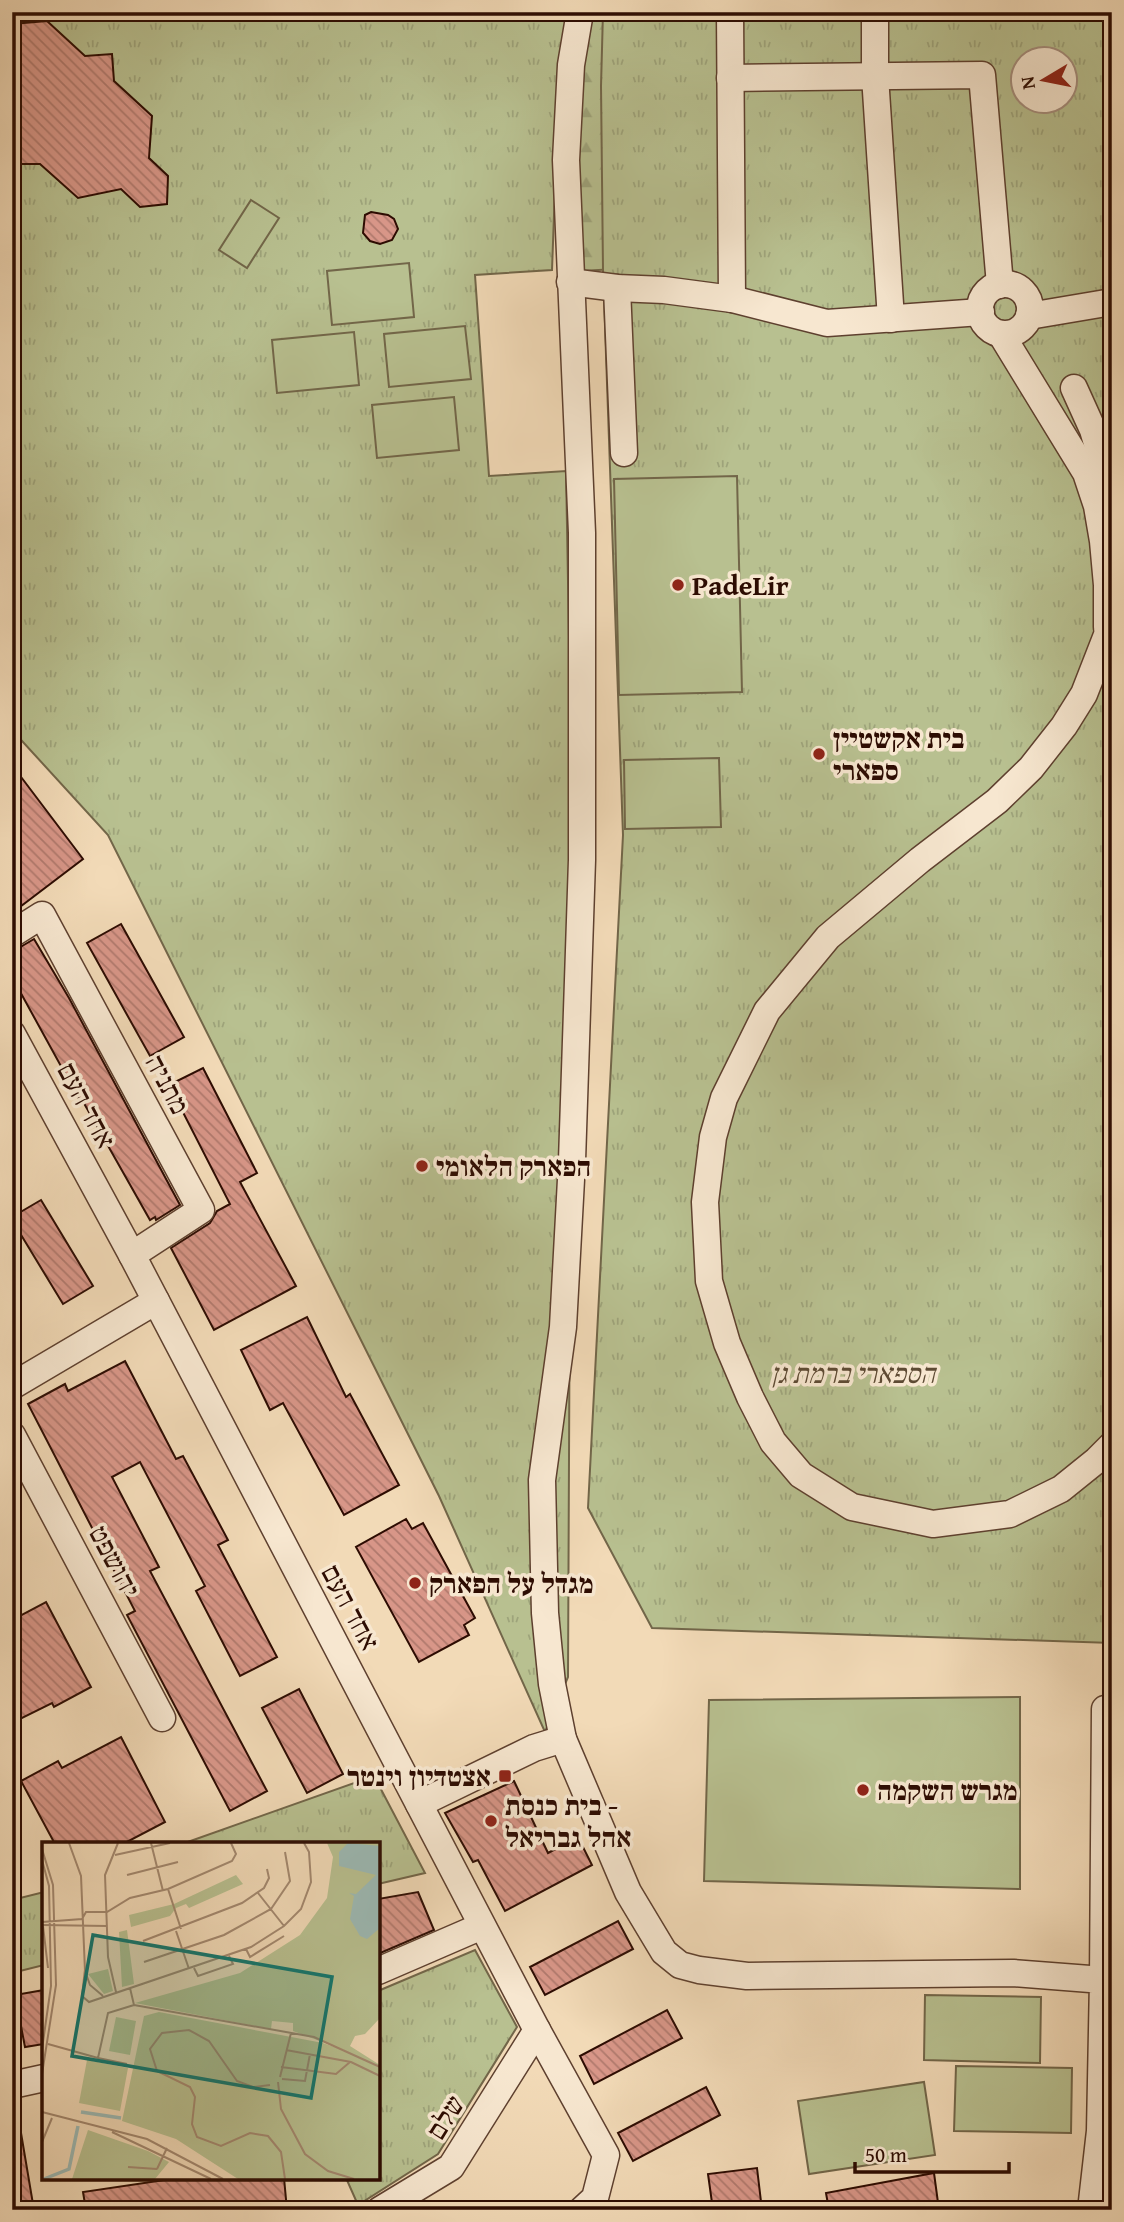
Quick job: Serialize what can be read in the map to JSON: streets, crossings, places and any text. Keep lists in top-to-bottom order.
{
  "streets": {
    "street": [
      "מתניה",
      "אחד העם",
      "יהושפט",
      "שלם"
    ]
  },
  "crossings": [
    ["מתניה", "אחד העם"],
    ["אחד העם", "שלם"]
  ],
  "parks": ["הספארי ברמת גן"],
  "places": {
    "other": [
      "PadeLir",
      "בית אקשטיין ספארי",
      "הפארק הלאומי",
      "מגדל על הפארק",
      "מגרש השקמה",
      "בית כנסת - אהל גבריאל"
    ],
    "transit": ["אצטדיון וינטר"]
  },
  "scale_bar": "50 m",
  "north": "left"
}
